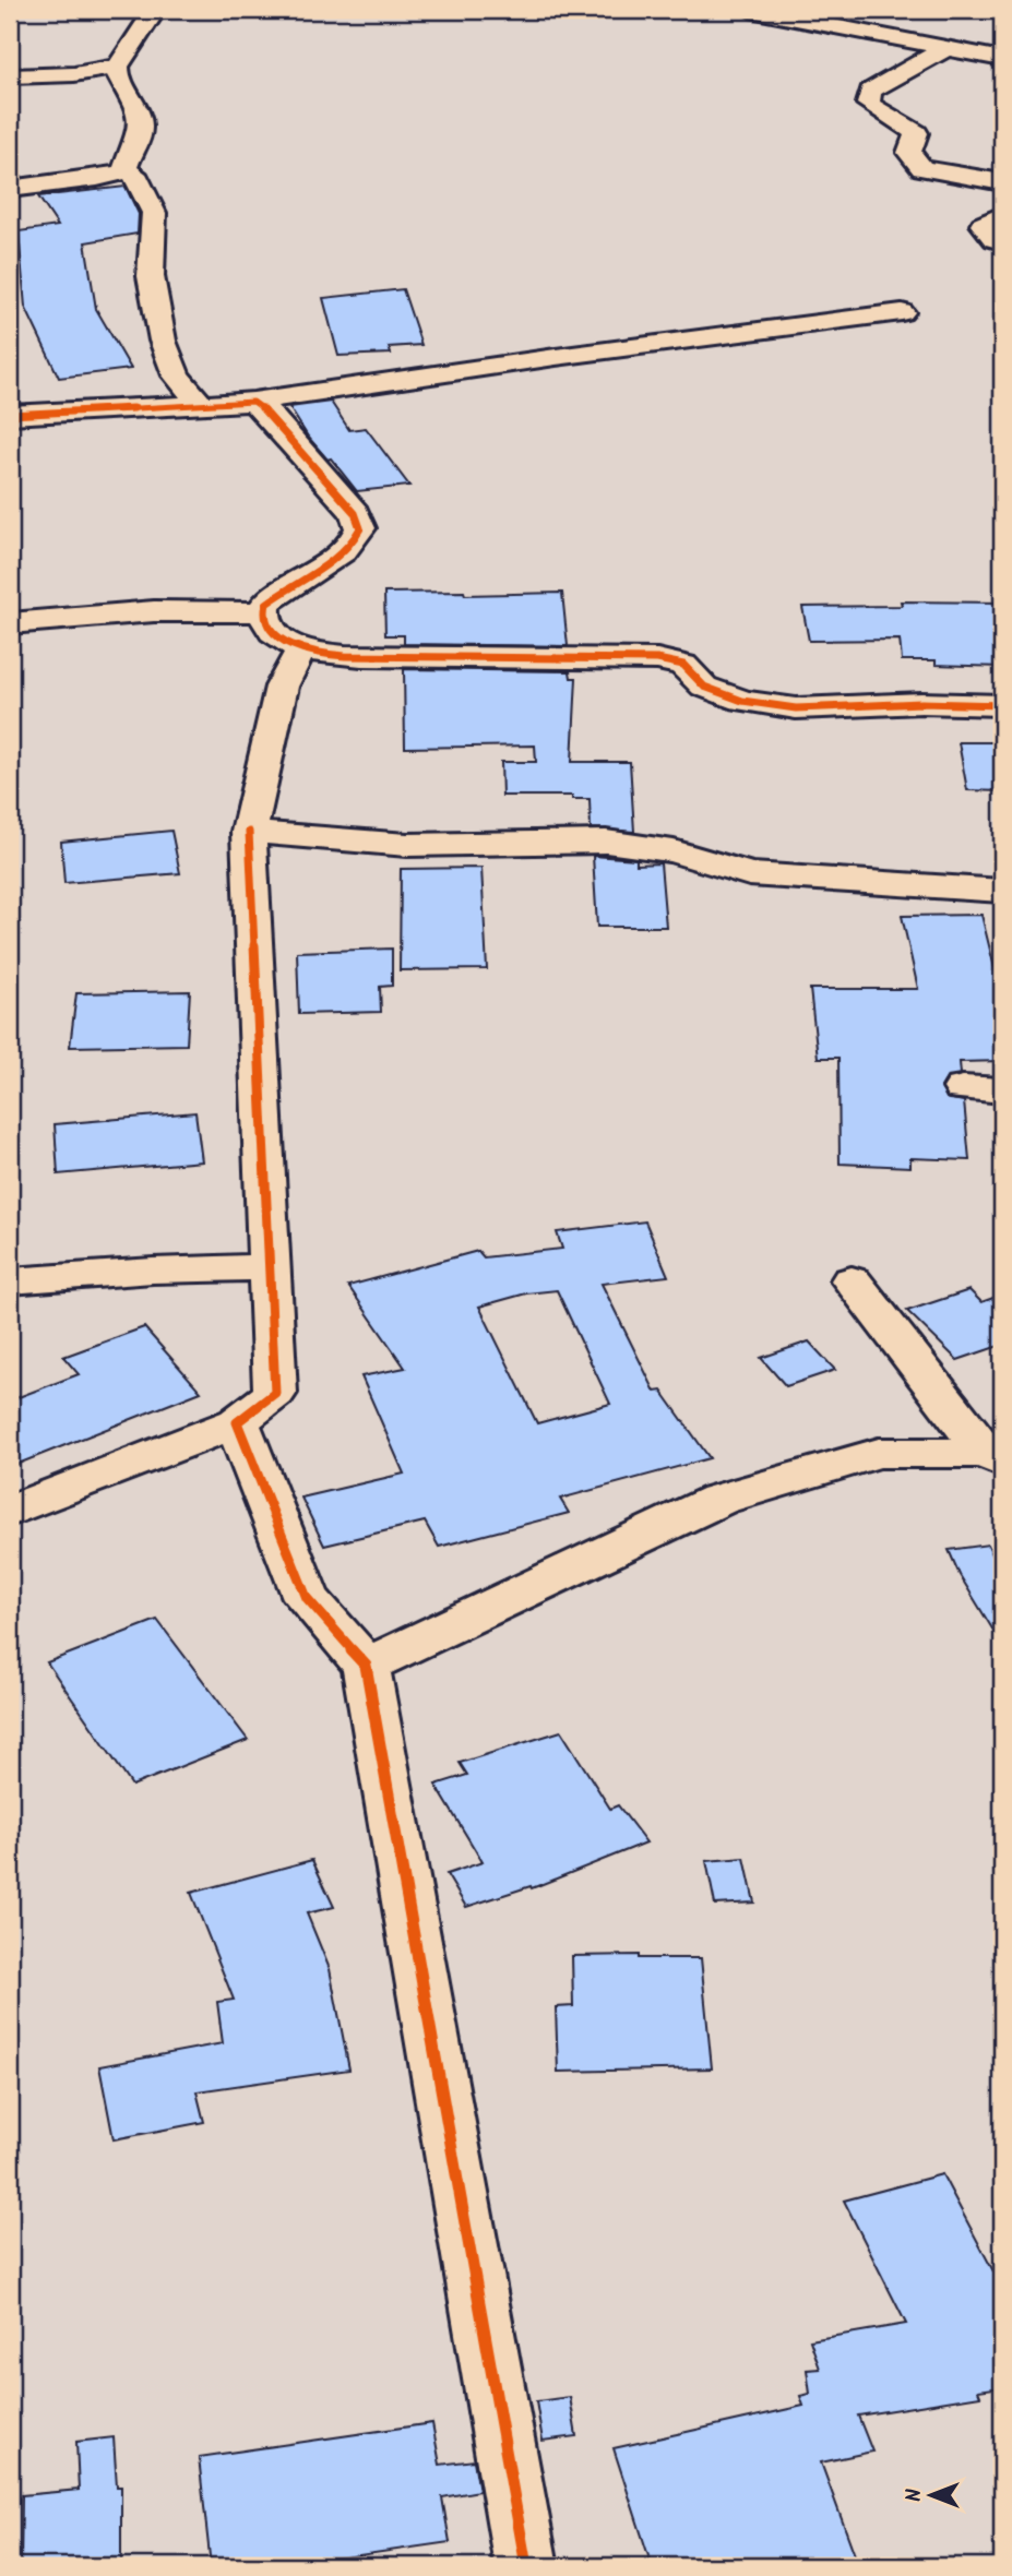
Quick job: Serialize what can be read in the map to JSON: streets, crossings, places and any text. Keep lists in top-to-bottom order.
{
  "north": "left"
}
